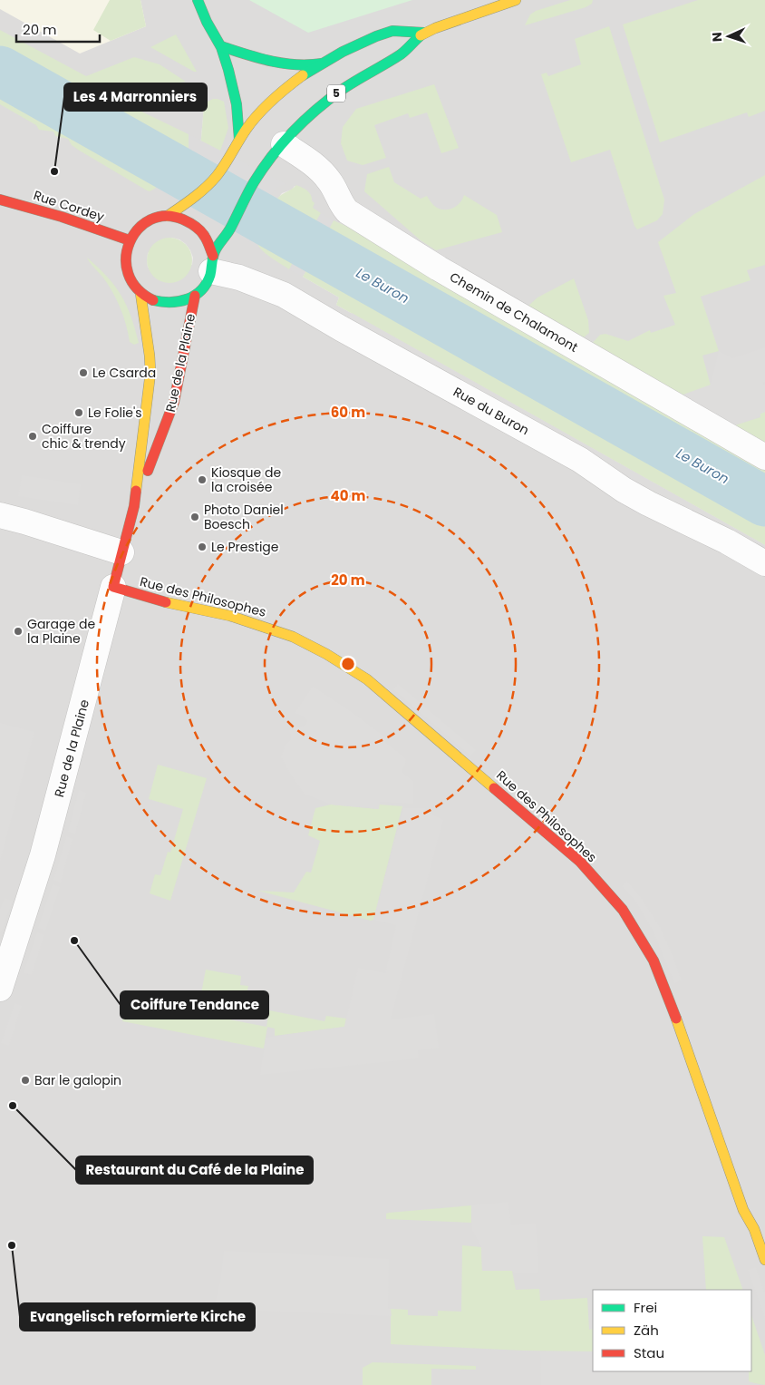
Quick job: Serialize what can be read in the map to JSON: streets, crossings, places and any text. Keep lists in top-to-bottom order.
{
  "streets": {
    "main road": [
      "5",
      "Rue Cordey",
      "Rue de la Plaine",
      "Rue des Philosophes"
    ],
    "street": ["Chemin de Chalamont", "Rue du Buron"]
  },
  "crossings": [
    ["5", "Rue Cordey"],
    ["5", "Chemin de Chalamont"],
    ["5", "Rue de la Plaine"],
    ["5", "Rue du Buron"],
    ["Rue Cordey", "Rue de la Plaine"],
    ["Rue Cordey", "Rue du Buron"],
    ["Rue de la Plaine", "Rue du Buron"],
    ["Rue de la Plaine", "Rue des Philosophes"]
  ],
  "water": ["Le Buron"],
  "places": [
    "Les 4 Marronniers",
    "Le Csarda",
    "Le Folie's",
    "Coiffure chic & trendy",
    "Kiosque de la croisée",
    "Photo Daniel Boesch",
    "Le Prestige",
    "Garage de la Plaine",
    "Coiffure Tendance",
    "Bar le galopin",
    "Restaurant du Café de la Plaine",
    "Evangelisch reformierte Kirche"
  ],
  "legend": ["Frei", "Zäh", "Stau"],
  "scale_bar": "20 m",
  "north": "left",
  "rings": ["60 m", "40 m", "20 m"]
}
